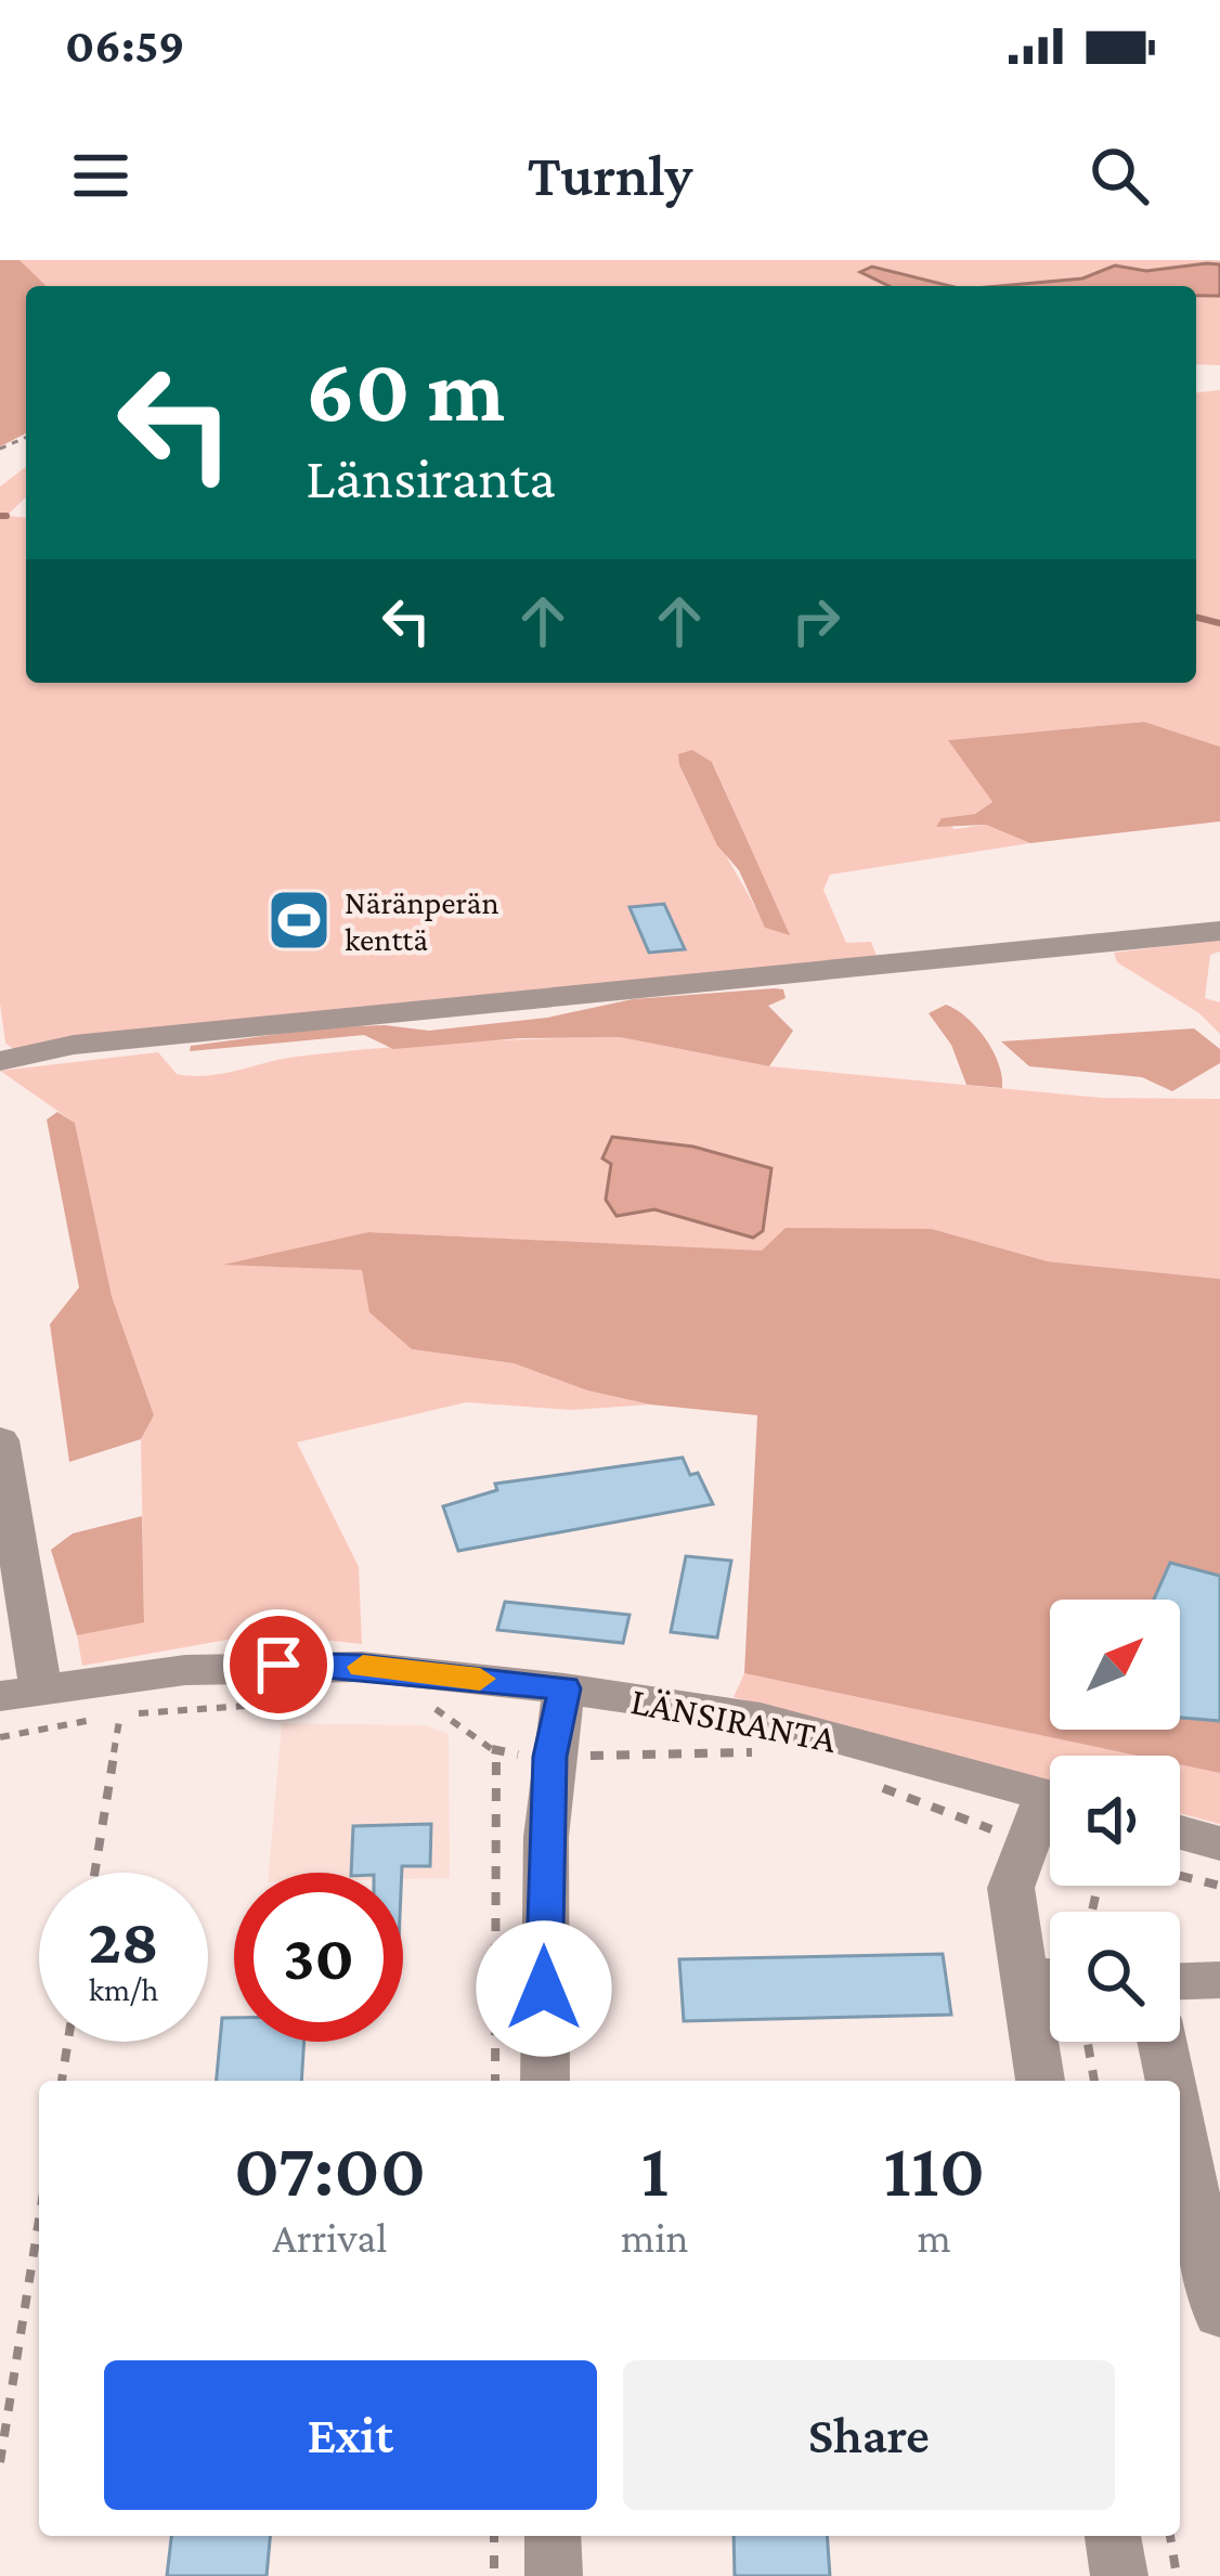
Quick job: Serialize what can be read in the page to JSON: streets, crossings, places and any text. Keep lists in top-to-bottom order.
{
  "streets": {
    "street": ["LÄNSIRANTA"]
  },
  "places": {
    "sports": ["Näränperän kenttä"]
  },
  "north": "top right",
  "page": {
    "status": "06:59",
    "header": "Turnly",
    "turn": ["60 m", "Länsiranta"],
    "speed": "28 km/h",
    "limit": "30",
    "eta": [
      "07:00",
      "Arrival",
      "1",
      "min",
      "110",
      "m"
    ],
    "buttons": ["Exit", "Share"]
  }
}
